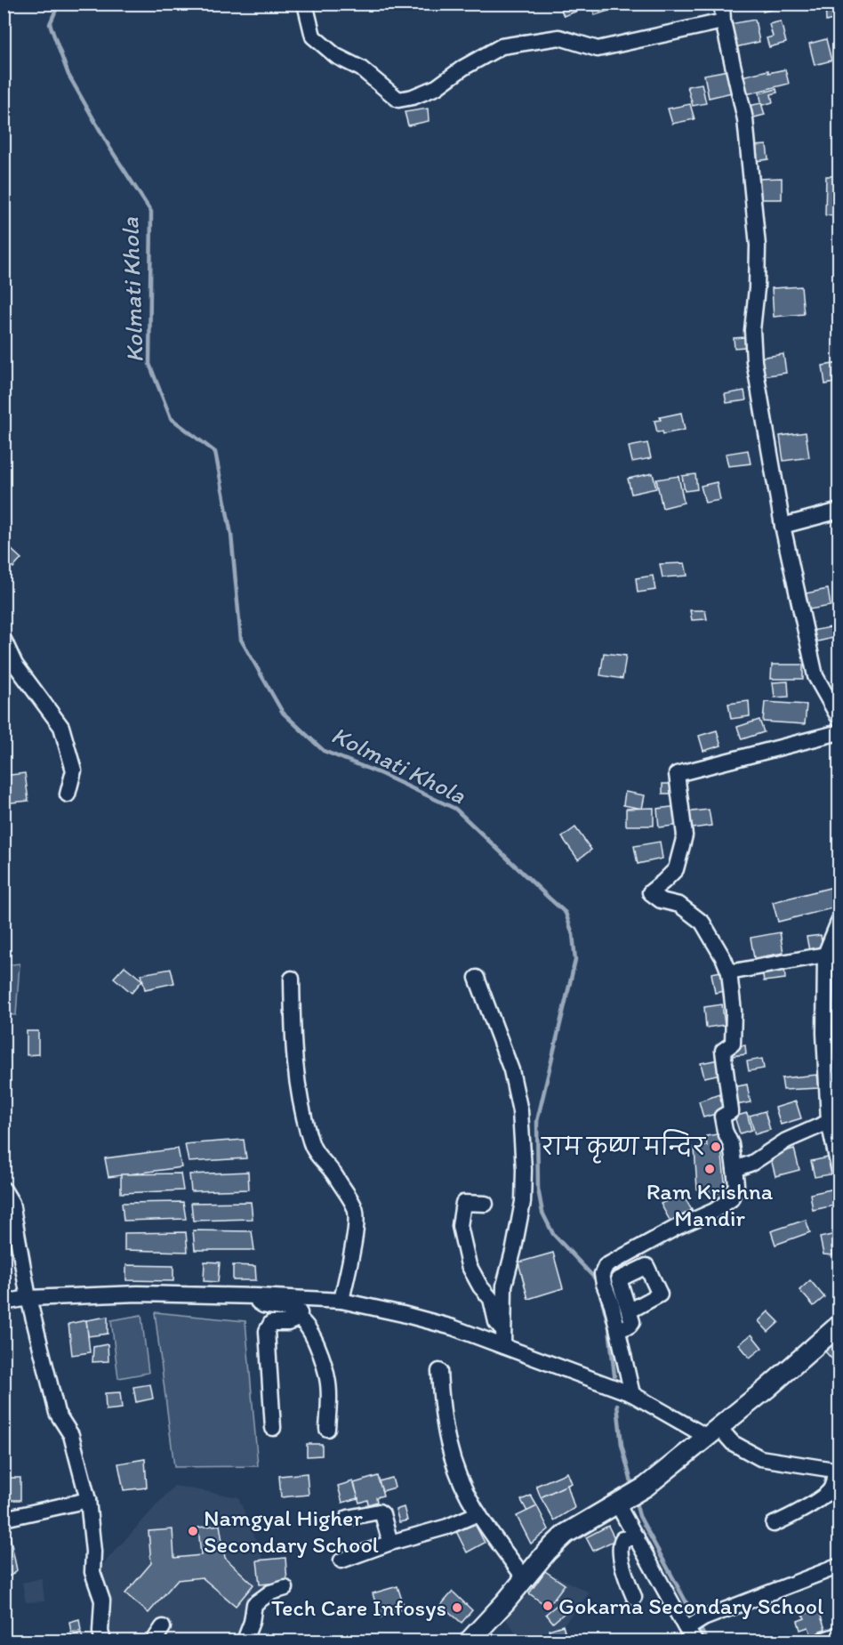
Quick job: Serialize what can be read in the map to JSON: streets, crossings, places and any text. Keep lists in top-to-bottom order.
{
  "water": ["Kolmati Khola"],
  "places": [
    "राम कृष्ण मन्दिर",
    "Ram Krishna Mandir",
    "Namgyal Higher Secondary School",
    "Gokarna Secondary School",
    "Tech Care Infosys"
  ]
}
